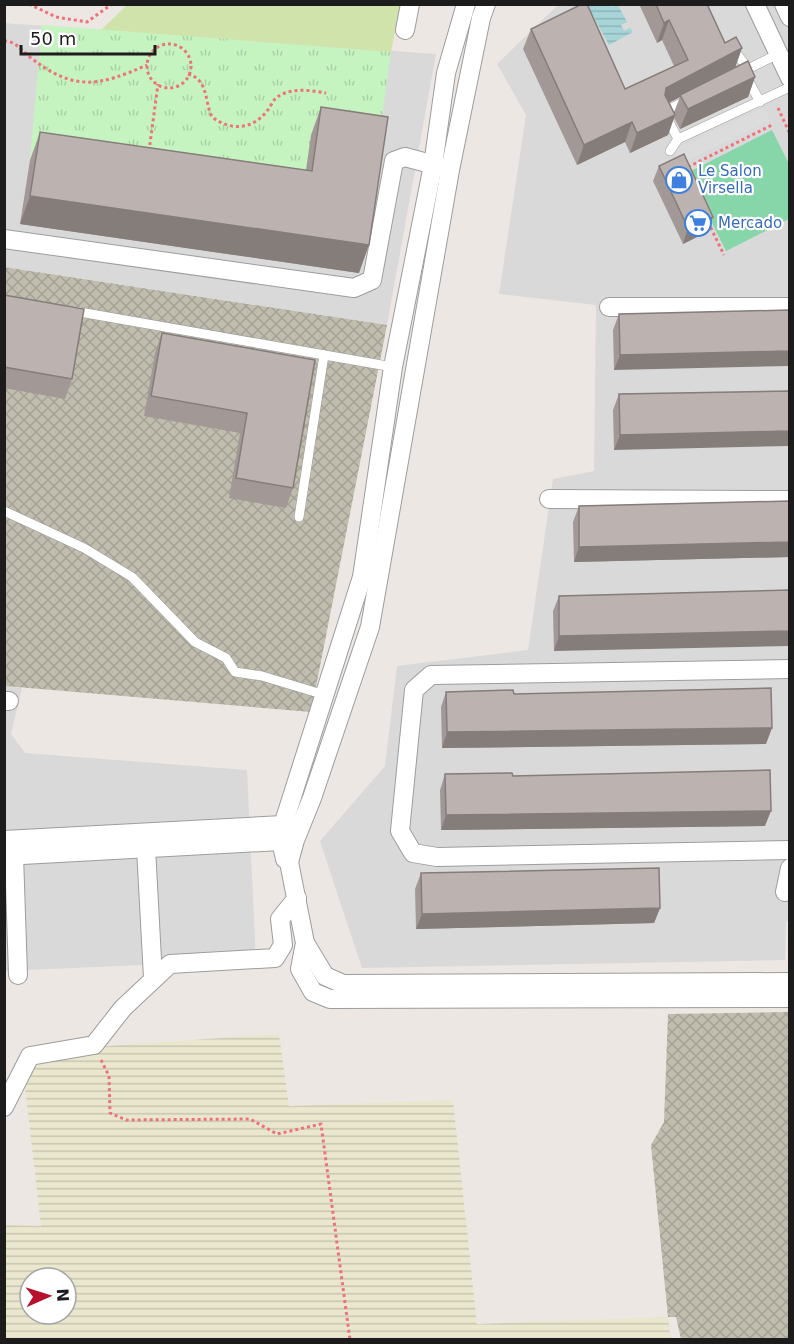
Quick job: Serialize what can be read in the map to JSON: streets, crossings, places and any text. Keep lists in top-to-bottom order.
{
  "places": {
    "shop": ["Le Salon Virsella"],
    "supermarket": ["Mercado"]
  },
  "scale_bar": "50 m",
  "north": "right"
}
